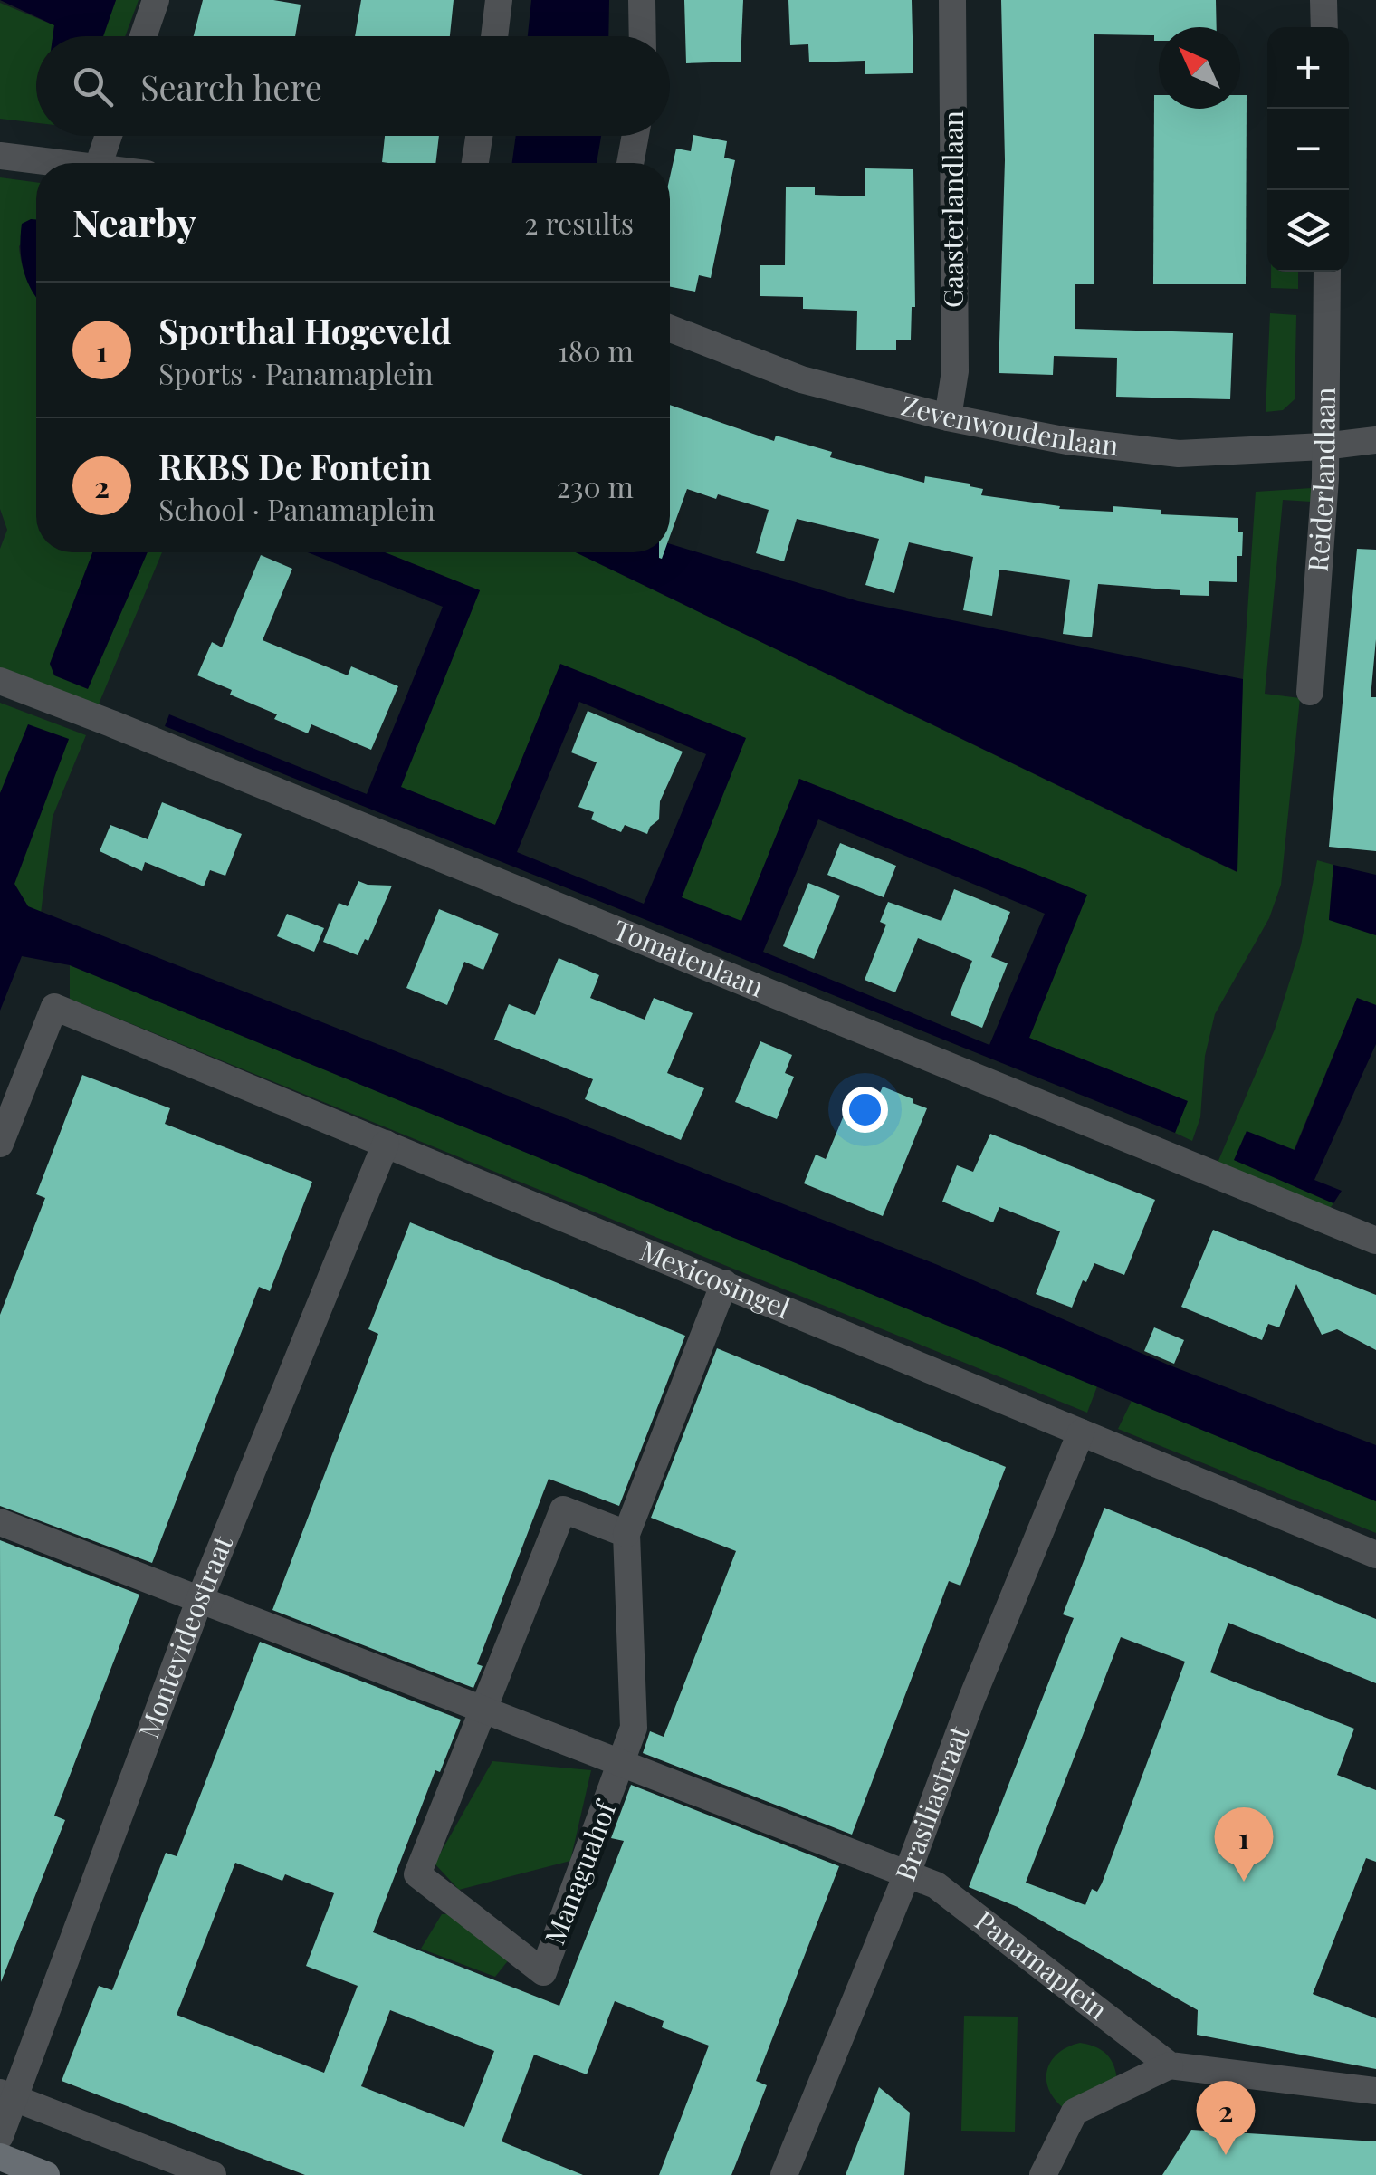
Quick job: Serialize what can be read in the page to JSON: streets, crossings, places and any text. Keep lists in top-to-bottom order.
{
  "streets": {
    "street": [
      "Gaasterlandlaan",
      "Zevenwoudenlaan",
      "Reiderlandlaan",
      "Tomatenlaan",
      "Mexicosingel",
      "Montevideostraat",
      "Brasiliastraat",
      "Managuahof",
      "Panamaplein"
    ]
  },
  "crossings": [
    ["Gaasterlandlaan", "Zevenwoudenlaan"],
    ["Zevenwoudenlaan", "Reiderlandlaan"],
    ["Mexicosingel", "Montevideostraat"],
    ["Mexicosingel", "Brasiliastraat"],
    ["Mexicosingel", "Managuahof"],
    ["Montevideostraat", "Managuahof"],
    ["Brasiliastraat", "Managuahof"],
    ["Brasiliastraat", "Panamaplein"],
    ["Managuahof", "Panamaplein"]
  ],
  "north": "top left",
  "page": {
    "map_buttons": ["+", "−"],
    "search": "Search here",
    "heading": ["Nearby", "2 results"],
    "list": [
      {
        "mark": "1",
        "name": "Sporthal Hogeveld",
        "note": "Sports · Panamaplein",
        "value": "180 m"
      },
      {
        "mark": "2",
        "name": "RKBS De Fontein",
        "note": "School · Panamaplein",
        "value": "230 m"
      }
    ],
    "pins": ["1", "2"]
  }
}
